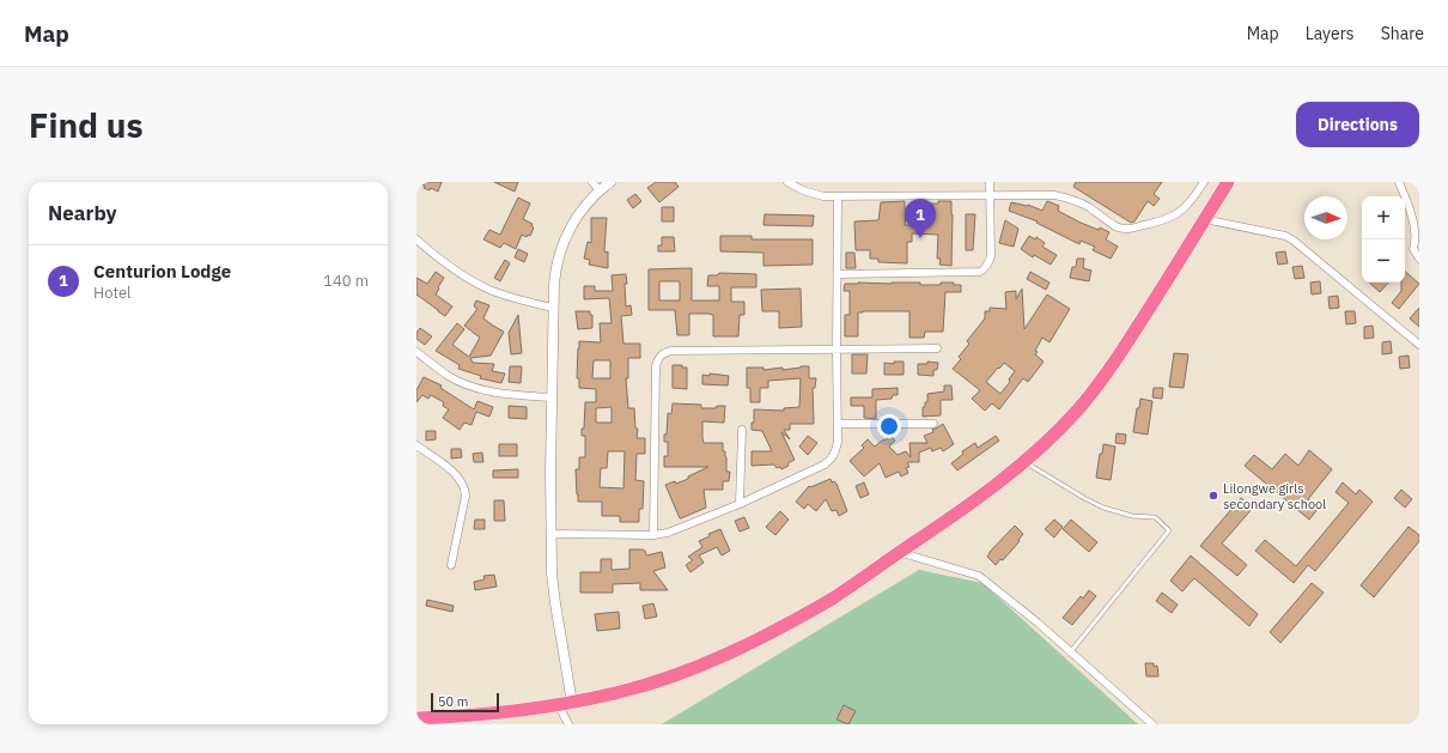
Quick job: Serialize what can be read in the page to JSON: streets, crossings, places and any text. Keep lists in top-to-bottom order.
{
  "places": ["Lilongwe girls secondary school"],
  "scale_bar": "50 m",
  "north": "right",
  "page": {
    "header": "Map",
    "nav": ["Map", "Layers", "Share"],
    "buttons": "Directions",
    "title": "Find us",
    "heading": "Nearby",
    "map_buttons": ["+", "−"],
    "pins": "1",
    "list": [
      {
        "mark": "1",
        "name": "Centurion Lodge",
        "note": "Hotel",
        "value": "140 m"
      }
    ],
    "scale": "50 m"
  }
}
